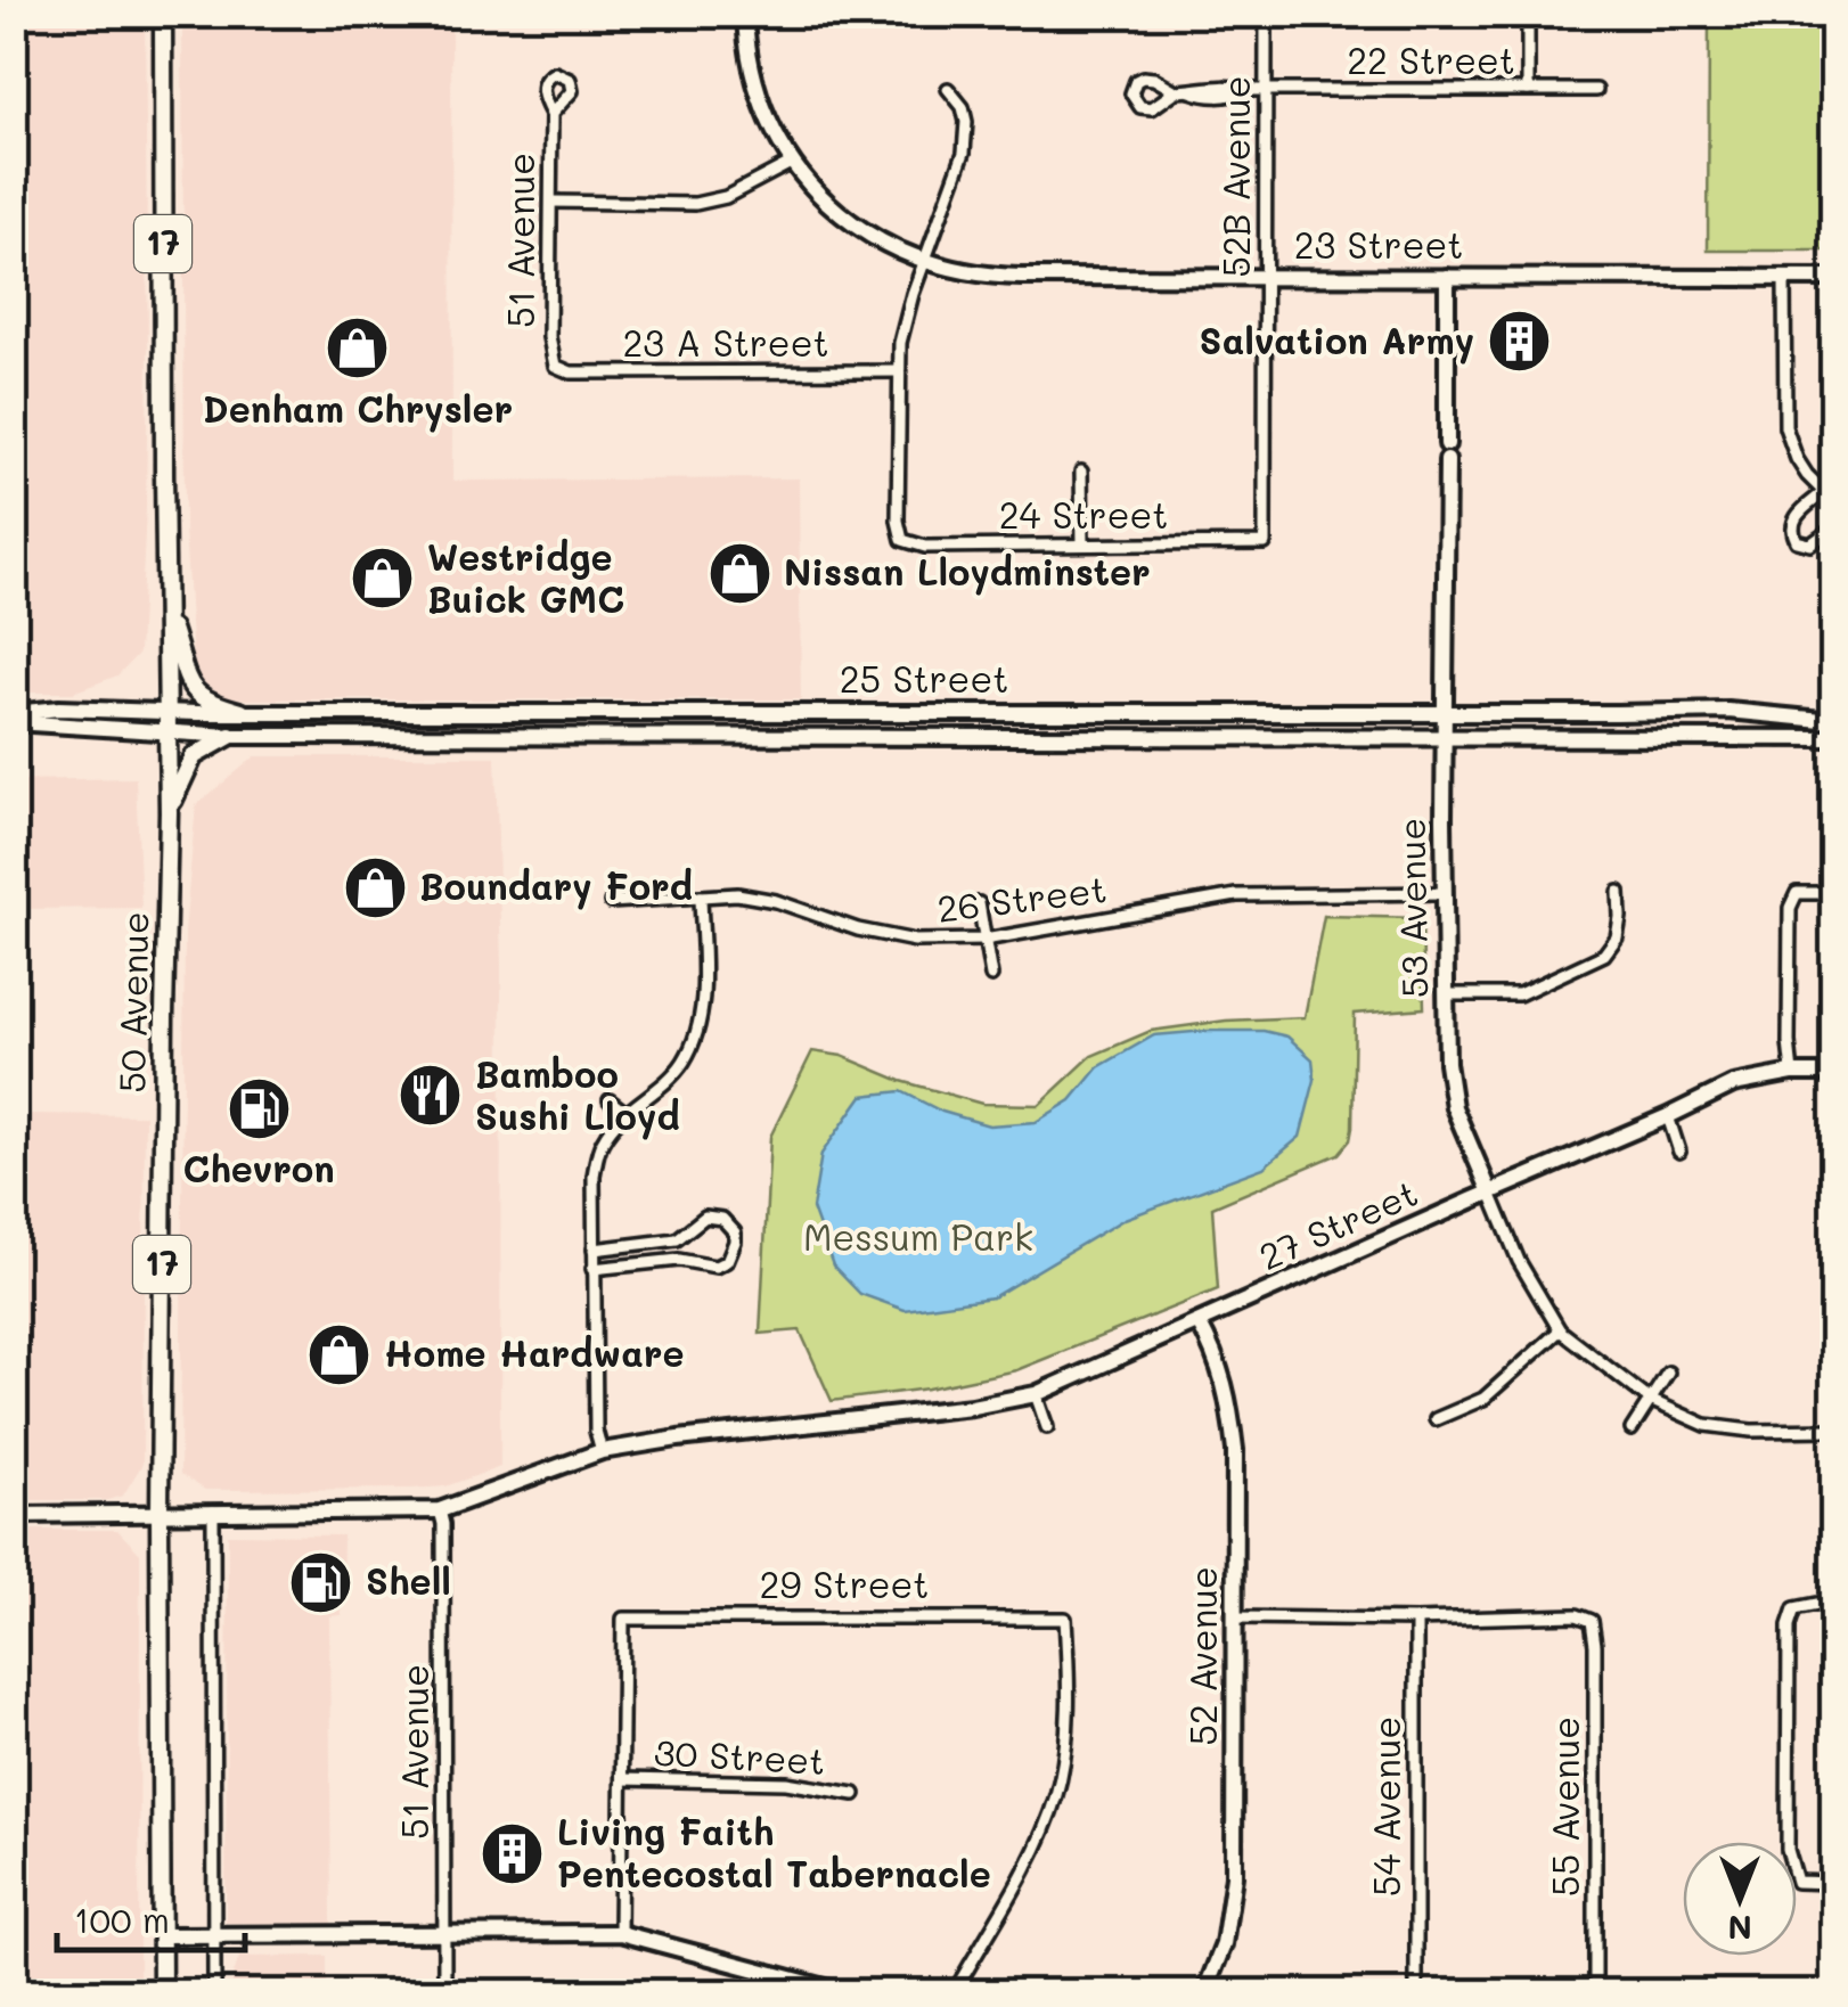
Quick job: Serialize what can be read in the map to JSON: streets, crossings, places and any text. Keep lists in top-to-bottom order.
{
  "streets": {
    "main road": ["17", "50 Avenue"],
    "street": [
      "22 Street",
      "52B Avenue",
      "51 Avenue",
      "23 Street",
      "23 A Street",
      "24 Street",
      "25 Street",
      "26 Street",
      "53 Avenue",
      "27 Street",
      "29 Street",
      "52 Avenue",
      "30 Street",
      "54 Avenue",
      "55 Avenue"
    ]
  },
  "crossings": [
    ["22 Street", "52B Avenue"],
    ["52B Avenue", "23 Street"],
    ["52B Avenue", "24 Street"],
    ["51 Avenue", "23 A Street"],
    ["51 Avenue", "27 Street"],
    ["23 Street", "53 Avenue"],
    ["23 A Street", "24 Street"],
    ["25 Street", "53 Avenue"],
    ["25 Street", "50 Avenue"],
    ["26 Street", "53 Avenue"],
    ["53 Avenue", "27 Street"],
    ["27 Street", "52 Avenue"],
    ["29 Street", "30 Street"],
    ["54 Avenue", "55 Avenue"]
  ],
  "parks": ["Messum Park"],
  "places": {
    "building": ["Salvation Army", "Living Faith Pentecostal Tabernacle"],
    "shop": [
      "Denham Chrysler",
      "Nissan Lloydminster",
      "Westridge Buick GMC",
      "Boundary Ford",
      "Home Hardware"
    ],
    "restaurant": ["Bamboo Sushi Lloyd"],
    "fuel station": ["Chevron", "Shell"]
  },
  "scale_bar": "100 m",
  "north": "bottom"
}
